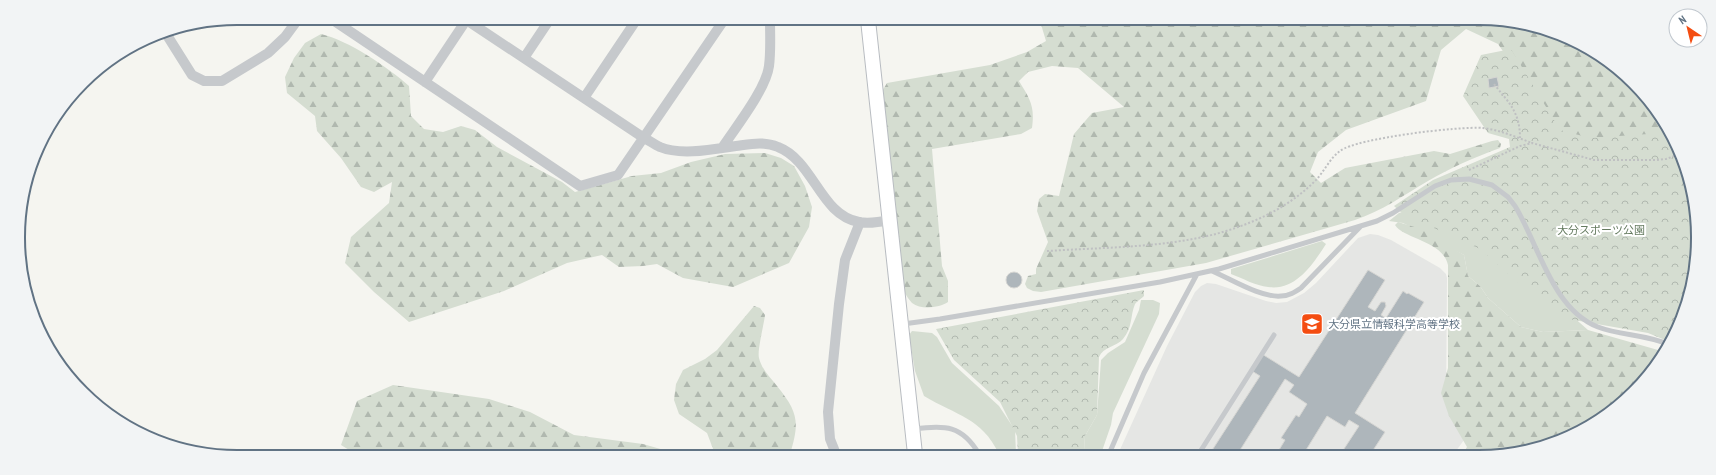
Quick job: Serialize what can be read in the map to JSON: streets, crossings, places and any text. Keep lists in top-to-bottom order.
{
  "parks": ["大分スポーツ公園"],
  "places": {
    "school or university": ["大分県立情報科学高等学校"]
  },
  "north": "top left"
}
